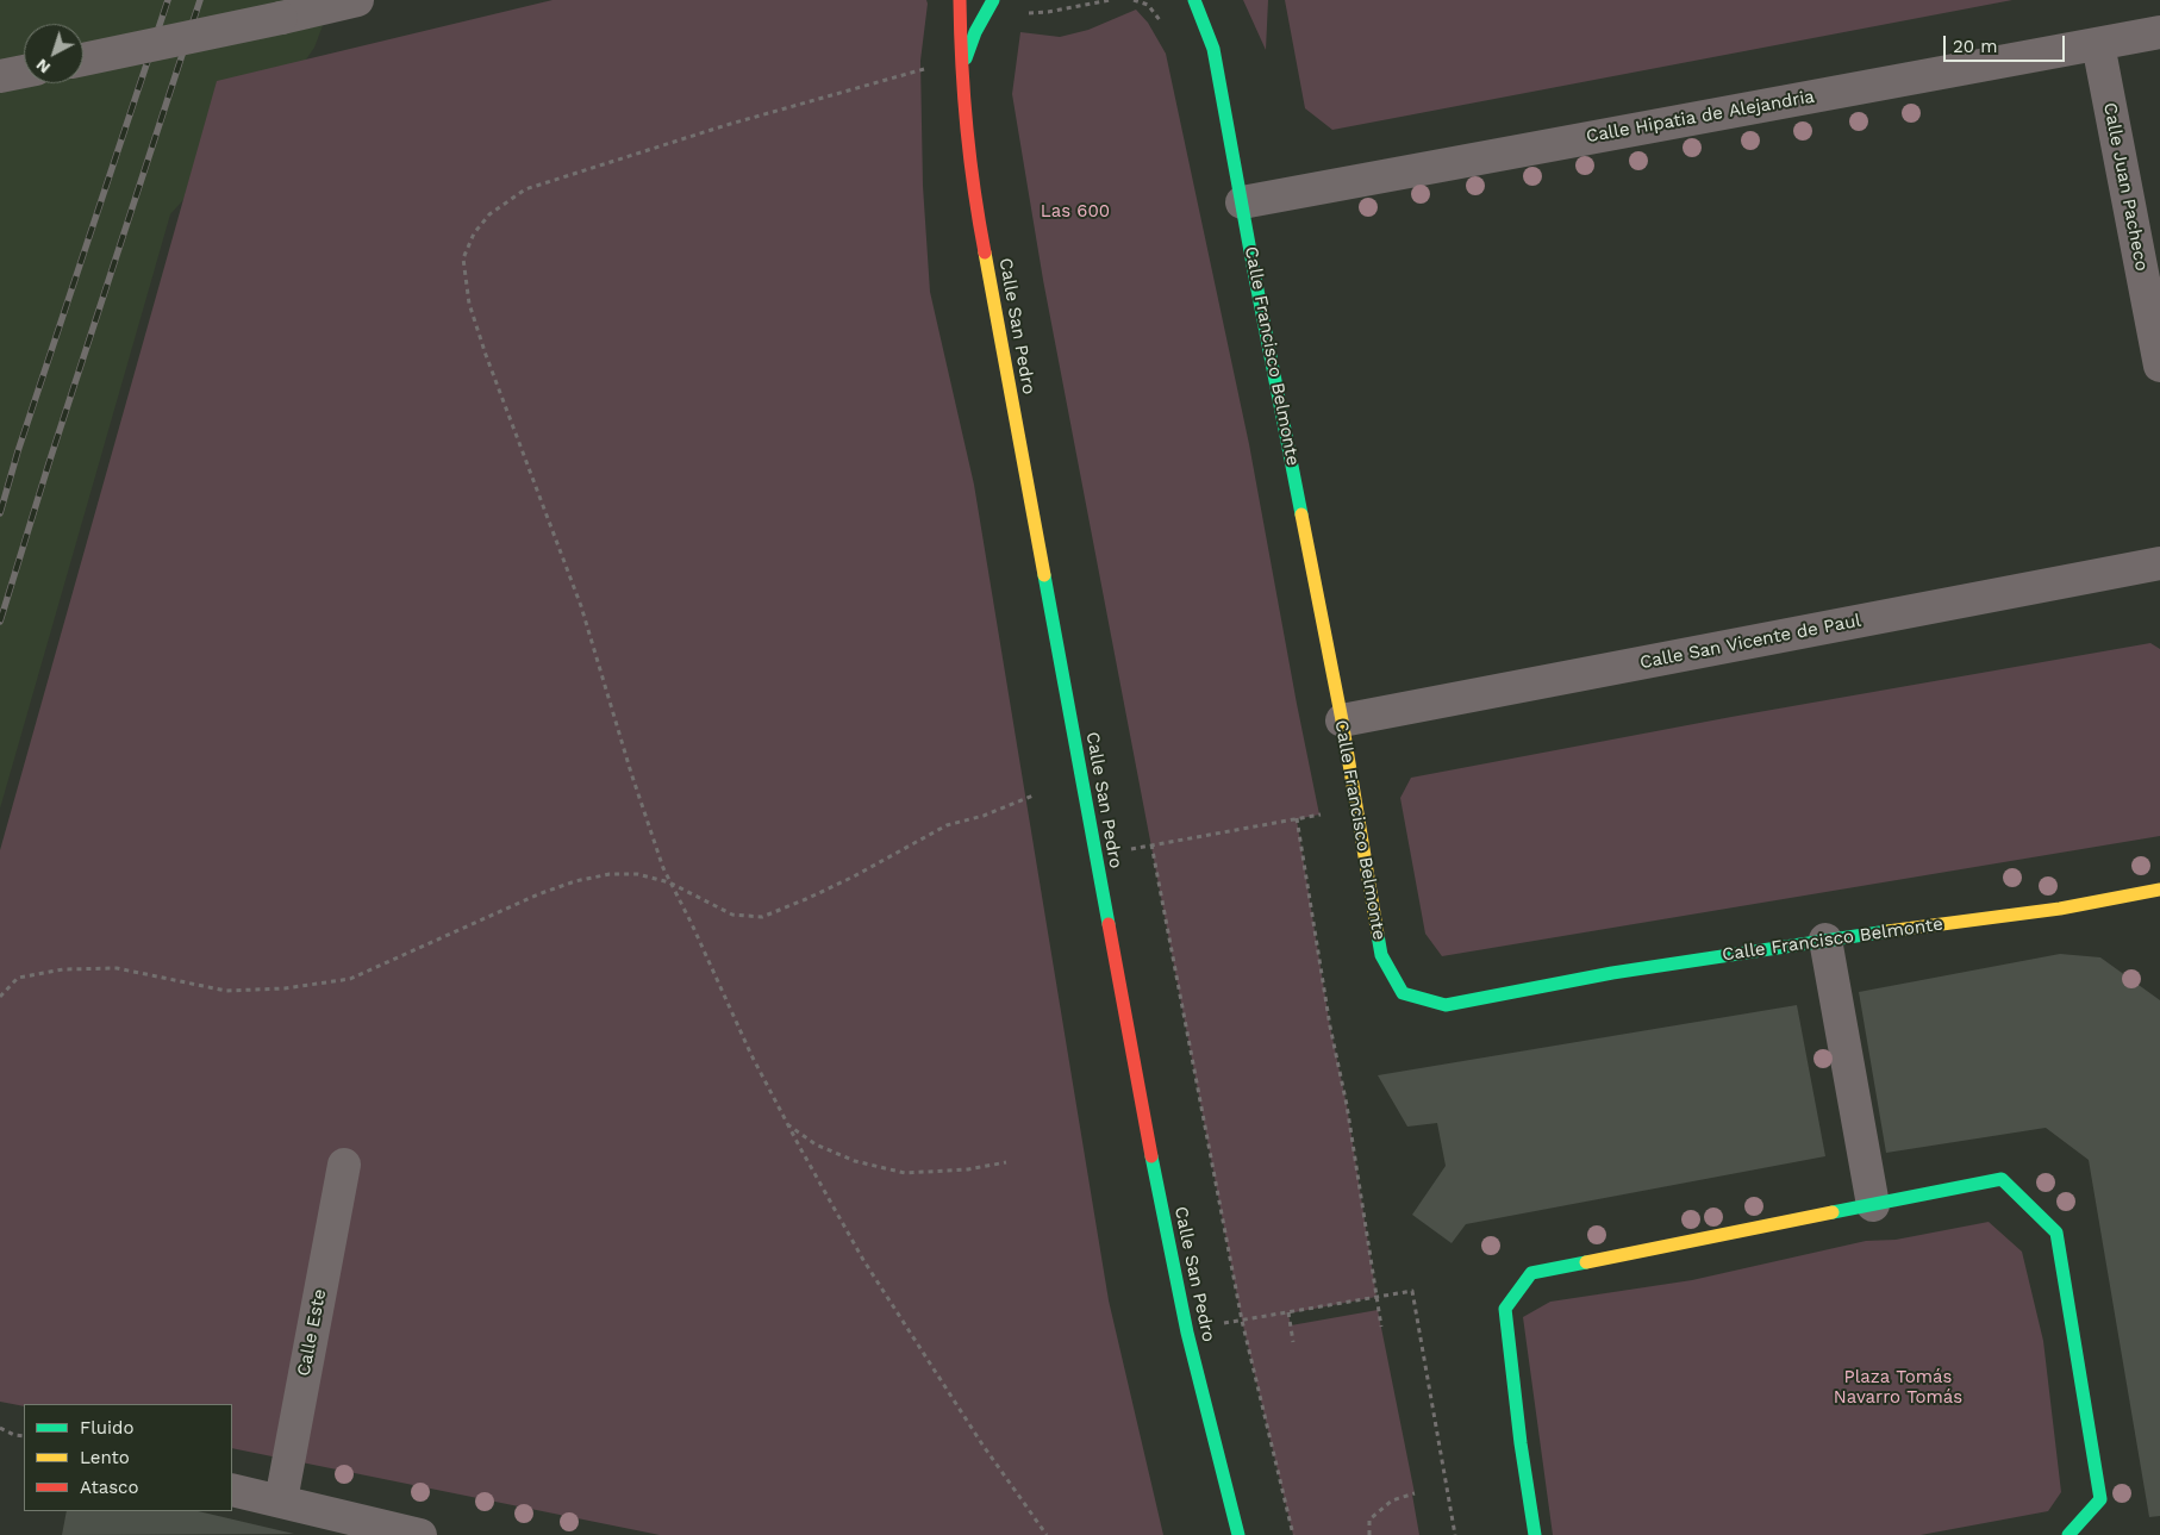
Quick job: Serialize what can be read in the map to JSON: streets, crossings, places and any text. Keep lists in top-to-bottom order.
{
  "streets": {
    "street": [
      "Calle Hipatia de Alejandria",
      "Calle Juan Pacheco",
      "Calle San Pedro",
      "Calle Francisco Belmonte",
      "Calle San Vicente de Paul",
      "Calle Este"
    ]
  },
  "crossings": [
    ["Calle Hipatia de Alejandria", "Calle Juan Pacheco"],
    ["Calle Hipatia de Alejandria", "Calle Francisco Belmonte"],
    ["Calle Francisco Belmonte", "Calle San Vicente de Paul"]
  ],
  "parks": ["Las 600", "Plaza Tomás Navarro Tomás"],
  "legend": ["Fluido", "Lento", "Atasco"],
  "scale_bar": "20 m",
  "north": "bottom left"
}
